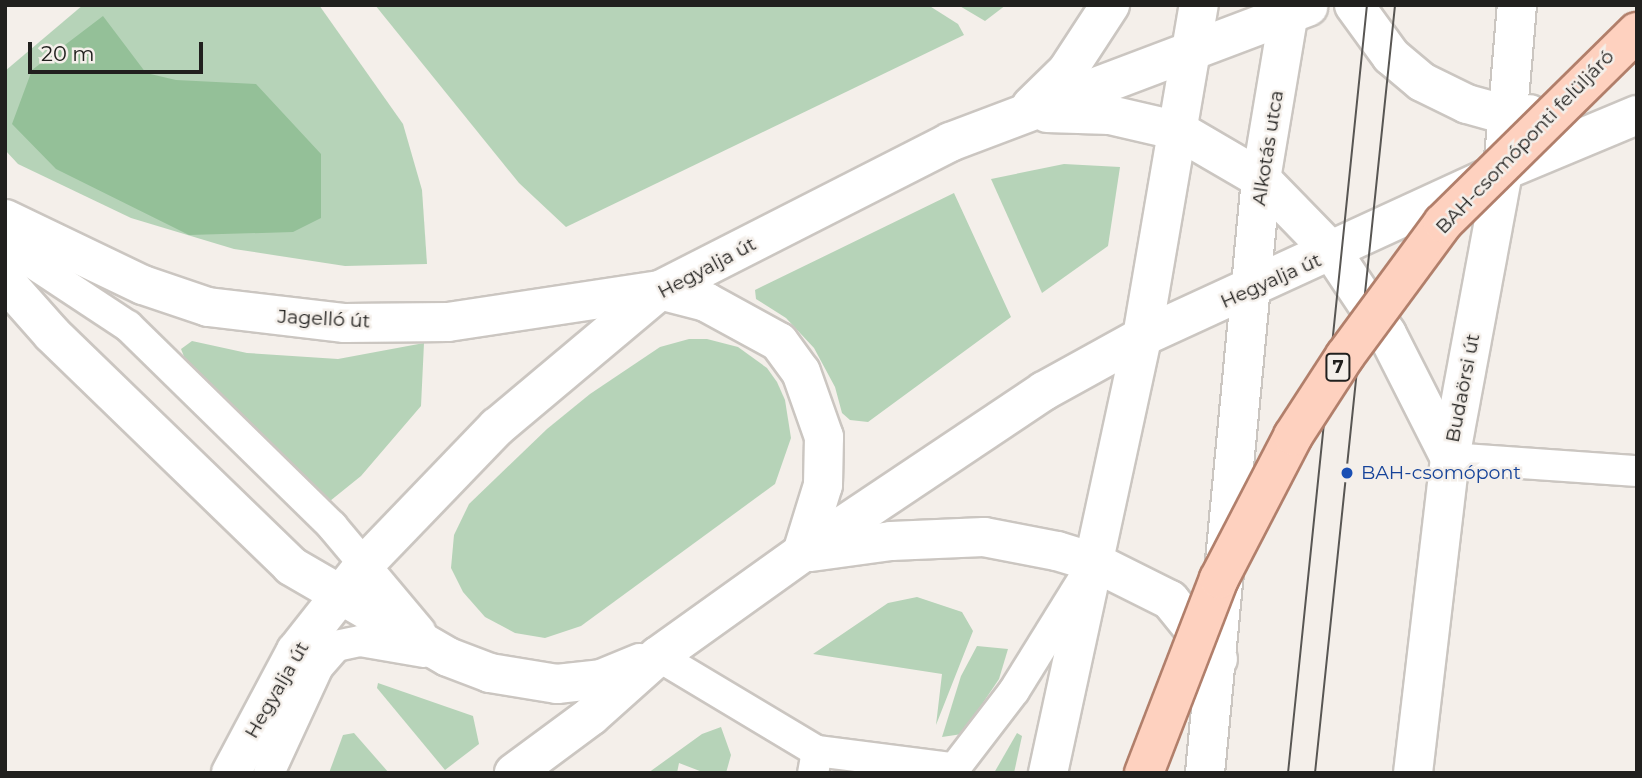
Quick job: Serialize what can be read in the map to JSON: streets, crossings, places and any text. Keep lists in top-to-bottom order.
{
  "streets": {
    "main road": [
      "BAH-csomóponti felüljáró",
      "Alkotás utca",
      "Hegyalja út",
      "Jagelló út",
      "7",
      "Budaörsi út"
    ]
  },
  "crossings": [
    ["Alkotás utca", "Hegyalja út"],
    ["Hegyalja út", "Jagelló út"],
    ["Hegyalja út", "Budaörsi út"]
  ],
  "places": ["BAH-csomópont"],
  "scale_bar": "20 m"
}
